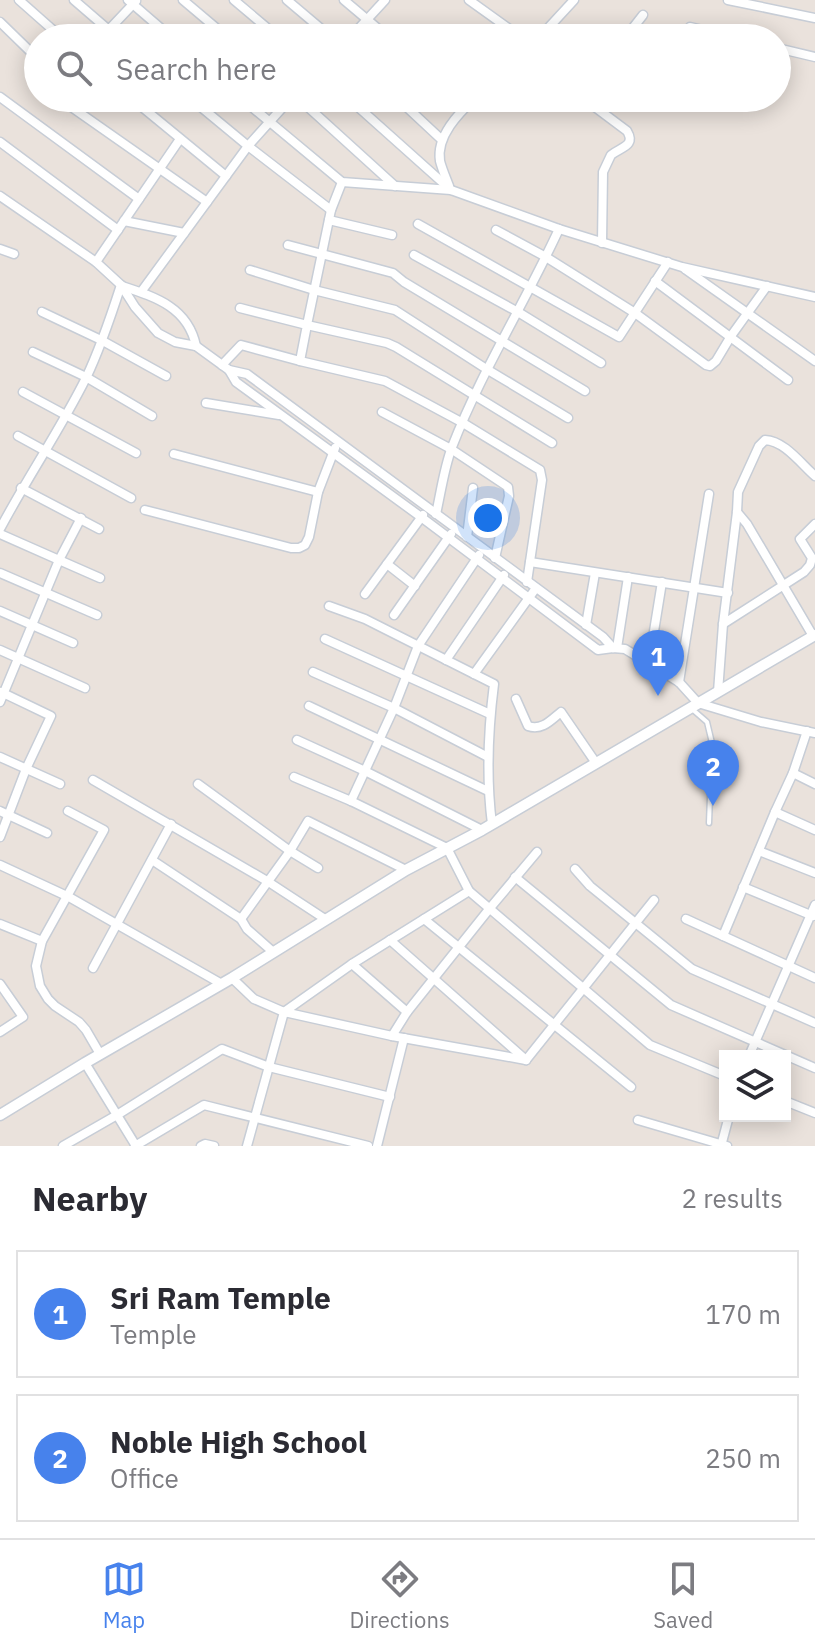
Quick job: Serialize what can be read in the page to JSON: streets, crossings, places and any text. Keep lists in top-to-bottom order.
{
  "page": {
    "search": "Search here",
    "pins": ["1", "2"],
    "heading": ["Nearby", "2 results"],
    "list": [
      {
        "mark": "1",
        "name": "Sri Ram Temple",
        "note": "Temple",
        "value": "170 m"
      },
      {
        "mark": "2",
        "name": "Noble High School",
        "note": "Office",
        "value": "250 m"
      }
    ],
    "nav": ["Map", "Directions", "Saved"]
  }
}
